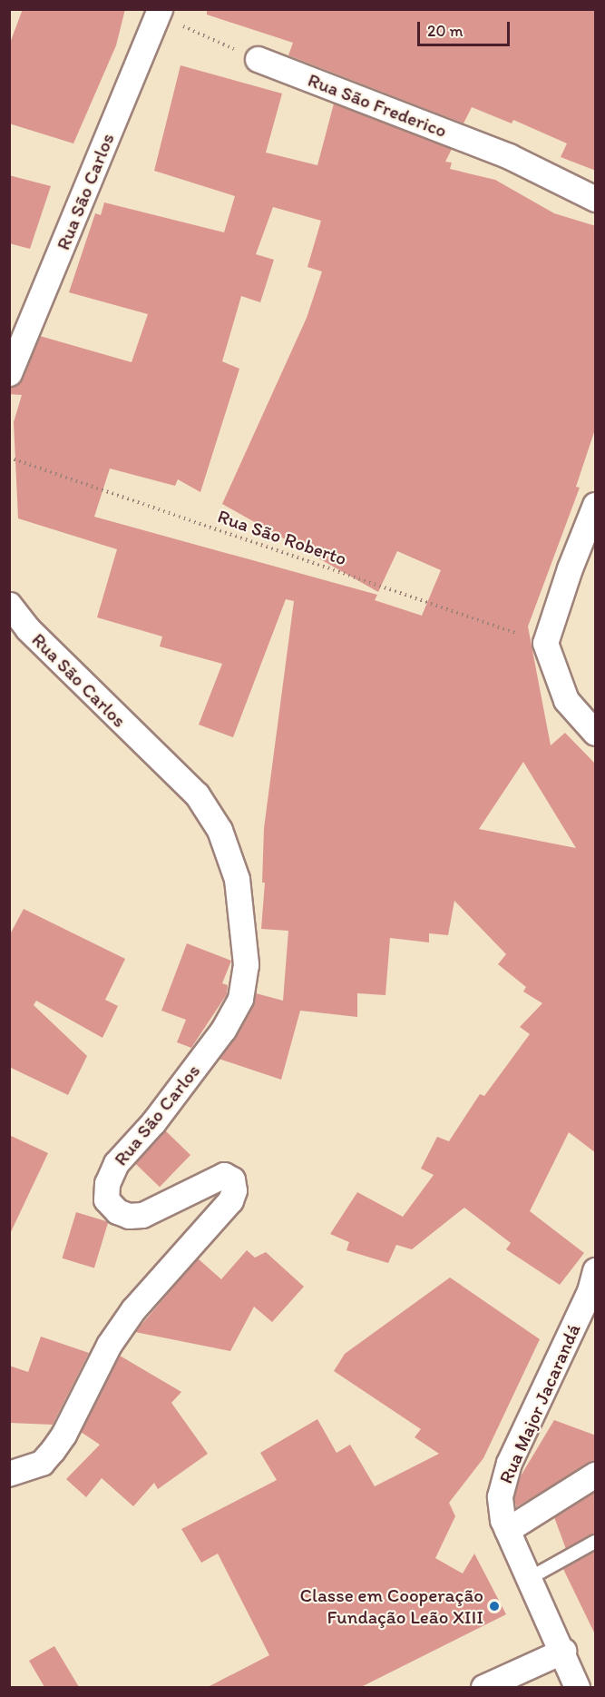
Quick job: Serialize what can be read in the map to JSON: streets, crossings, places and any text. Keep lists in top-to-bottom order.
{
  "streets": {
    "street": ["Rua São Frederico", "Rua São Carlos", "Rua Major Jacarandá"],
    "path": ["Rua São Roberto"]
  },
  "places": ["Classe em Cooperação Fundação Leão XIII"],
  "scale_bar": "20 m"
}
